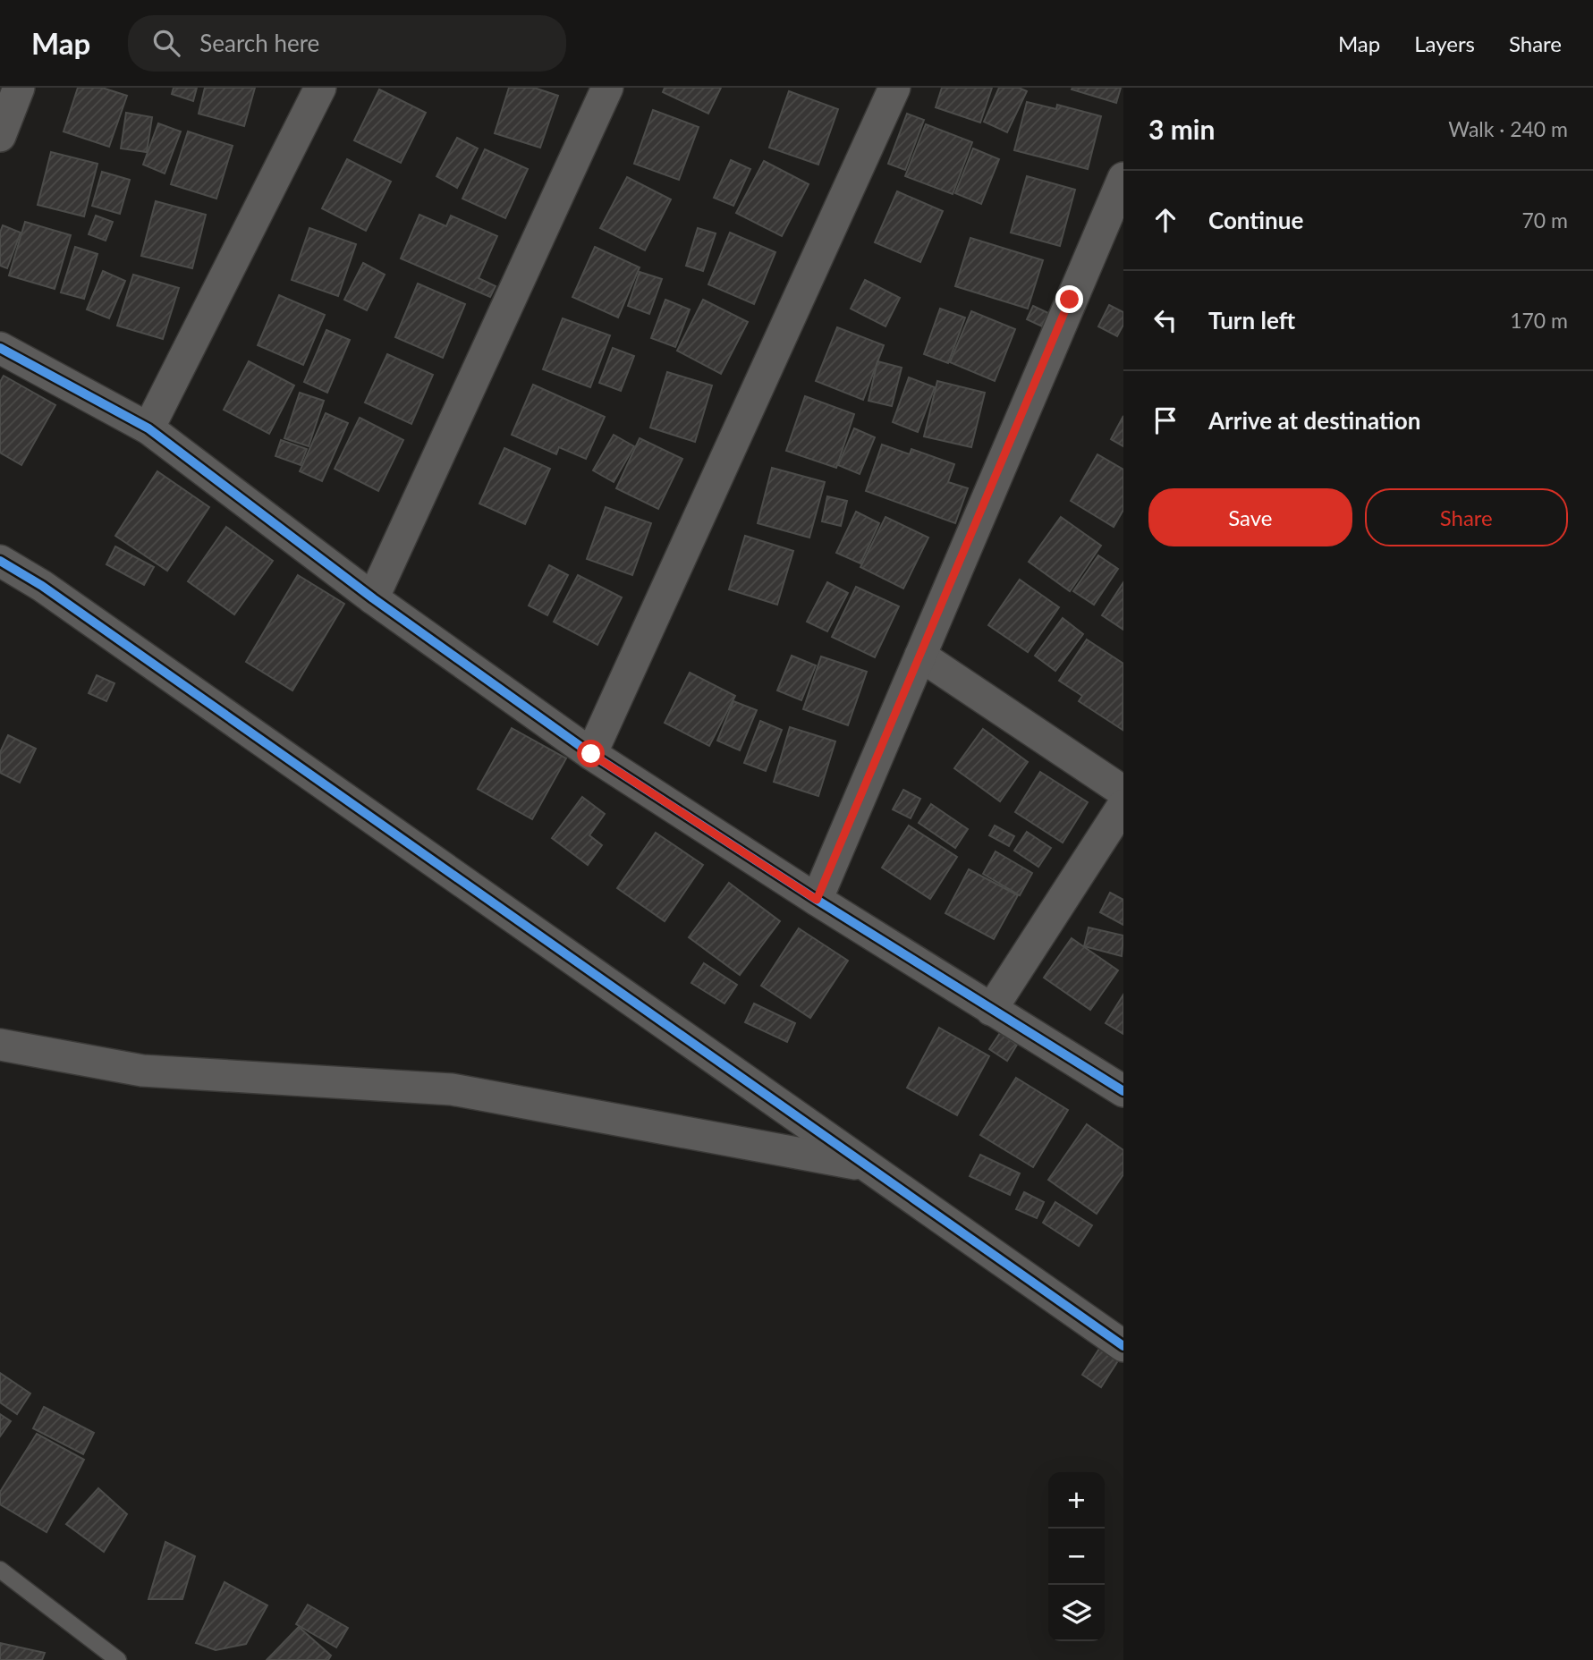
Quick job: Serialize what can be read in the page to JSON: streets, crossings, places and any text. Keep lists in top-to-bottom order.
{
  "page": {
    "header": "Map",
    "search": "Search here",
    "nav": ["Map", "Layers", "Share"],
    "heading": ["3 min", "Walk · 240 m"],
    "list": [
      ["Continue", "70 m"],
      ["Turn left", "170 m"],
      "Arrive at destination"
    ],
    "buttons": ["Save", "Share"],
    "map_buttons": ["+", "−"]
  }
}
